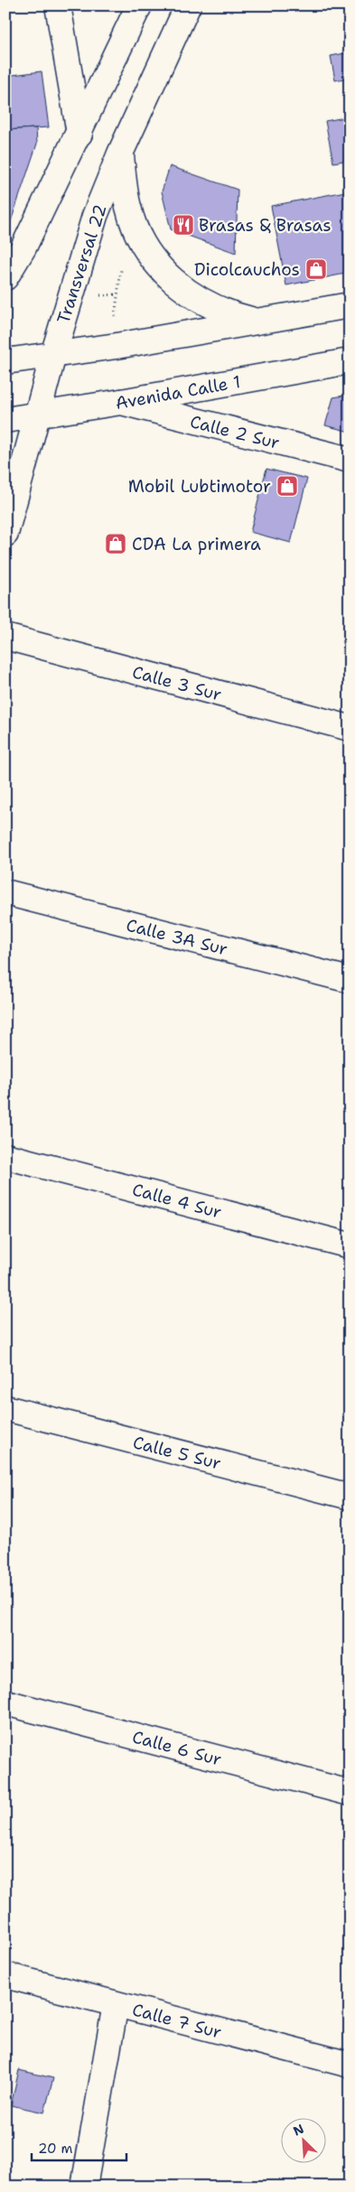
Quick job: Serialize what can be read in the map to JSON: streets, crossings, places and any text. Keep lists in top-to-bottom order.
{
  "streets": {
    "street": [
      "Transversal 22",
      "Avenida Calle 1",
      "Calle 2 Sur",
      "Calle 3 Sur",
      "Calle 3A Sur",
      "Calle 4 Sur",
      "Calle 5 Sur",
      "Calle 6 Sur",
      "Calle 7 Sur"
    ]
  },
  "crossings": [
    ["Transversal 22", "Avenida Calle 1"],
    ["Avenida Calle 1", "Calle 2 Sur"]
  ],
  "places": {
    "restaurant": ["Brasas & Brasas"],
    "shop": ["Dicolcauchos", "Mobil Lubtimotor", "CDA La primera"]
  },
  "scale_bar": "20 m",
  "north": "top left"
}
